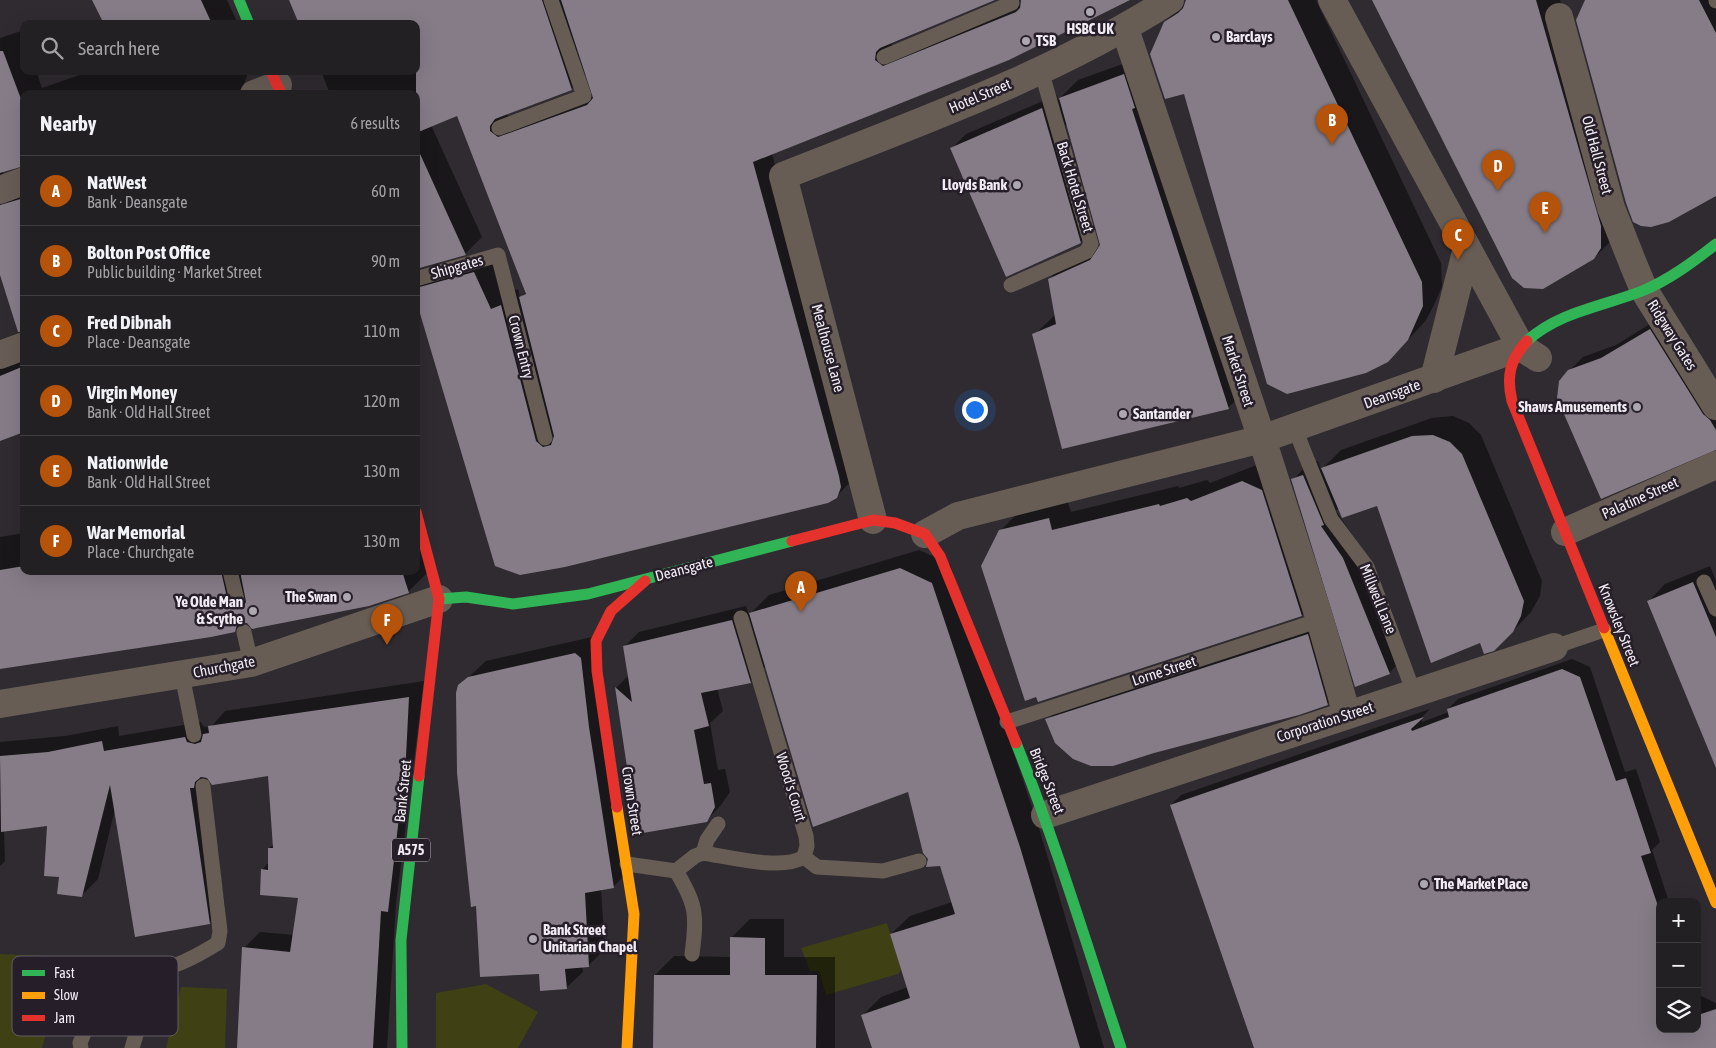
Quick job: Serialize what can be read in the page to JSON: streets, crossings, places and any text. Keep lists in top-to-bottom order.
{
  "streets": {
    "street": [
      "Hotel Street",
      "Old Hall Street",
      "Ridgway Gates",
      "Mealhouse Lane",
      "Market Street",
      "Deansgate",
      "Palatine Street",
      "Knowsley Street",
      "Churchgate",
      "Corporation Street",
      "Bridge Street",
      "Bank Street",
      "Crown Street",
      "A575"
    ],
    "lane": [
      "Back Hotel Street",
      "Shipgates",
      "Crown Entry",
      "Millwell Lane",
      "Lorne Street",
      "Wood's Court"
    ]
  },
  "crossings": [
    ["Hotel Street", "Back Hotel Street"],
    ["Hotel Street", "Mealhouse Lane"],
    ["Hotel Street", "Market Street"],
    ["Old Hall Street", "Ridgway Gates"],
    ["Old Hall Street", "Deansgate"],
    ["Shipgates", "Crown Entry"],
    ["Ridgway Gates", "Deansgate"],
    ["Mealhouse Lane", "Deansgate"],
    ["Market Street", "Deansgate"],
    ["Market Street", "Lorne Street"],
    ["Market Street", "Corporation Street"],
    ["Deansgate", "Millwell Lane"],
    ["Deansgate", "Knowsley Street"],
    ["Deansgate", "Churchgate"],
    ["Deansgate", "Bridge Street"],
    ["Deansgate", "Bank Street"],
    ["Deansgate", "Crown Street"],
    ["Deansgate", "A575"],
    ["Palatine Street", "Knowsley Street"],
    ["Millwell Lane", "Corporation Street"],
    ["Knowsley Street", "Corporation Street"],
    ["Churchgate", "Bank Street"],
    ["Churchgate", "A575"],
    ["Lorne Street", "Bridge Street"],
    ["Corporation Street", "Bridge Street"],
    ["Bank Street", "A575"]
  ],
  "places": [
    "HSBC UK",
    "Barclays",
    "TSB",
    "Lloyds Bank",
    "Shaws Amusements",
    "Santander",
    "The Swan",
    "Ye Olde Man & Scythe",
    "The Market Place",
    "Bank Street Unitarian Chapel"
  ],
  "legend": ["Fast", "Slow", "Jam"],
  "page": {
    "search": "Search here",
    "heading": ["Nearby", "6 results"],
    "pins": [
      "B",
      "D",
      "E",
      "C",
      "A",
      "F"
    ],
    "list": [
      {
        "mark": "A",
        "name": "NatWest",
        "note": "Bank · Deansgate",
        "value": "60 m"
      },
      {
        "mark": "B",
        "name": "Bolton Post Office",
        "note": "Public building · Market Street",
        "value": "90 m"
      },
      {
        "mark": "C",
        "name": "Fred Dibnah",
        "note": "Place · Deansgate",
        "value": "110 m"
      },
      {
        "mark": "D",
        "name": "Virgin Money",
        "note": "Bank · Old Hall Street",
        "value": "120 m"
      },
      {
        "mark": "E",
        "name": "Nationwide",
        "note": "Bank · Old Hall Street",
        "value": "130 m"
      },
      {
        "mark": "F",
        "name": "War Memorial",
        "note": "Place · Churchgate",
        "value": "130 m"
      }
    ],
    "map_buttons": ["+", "−"]
  }
}
